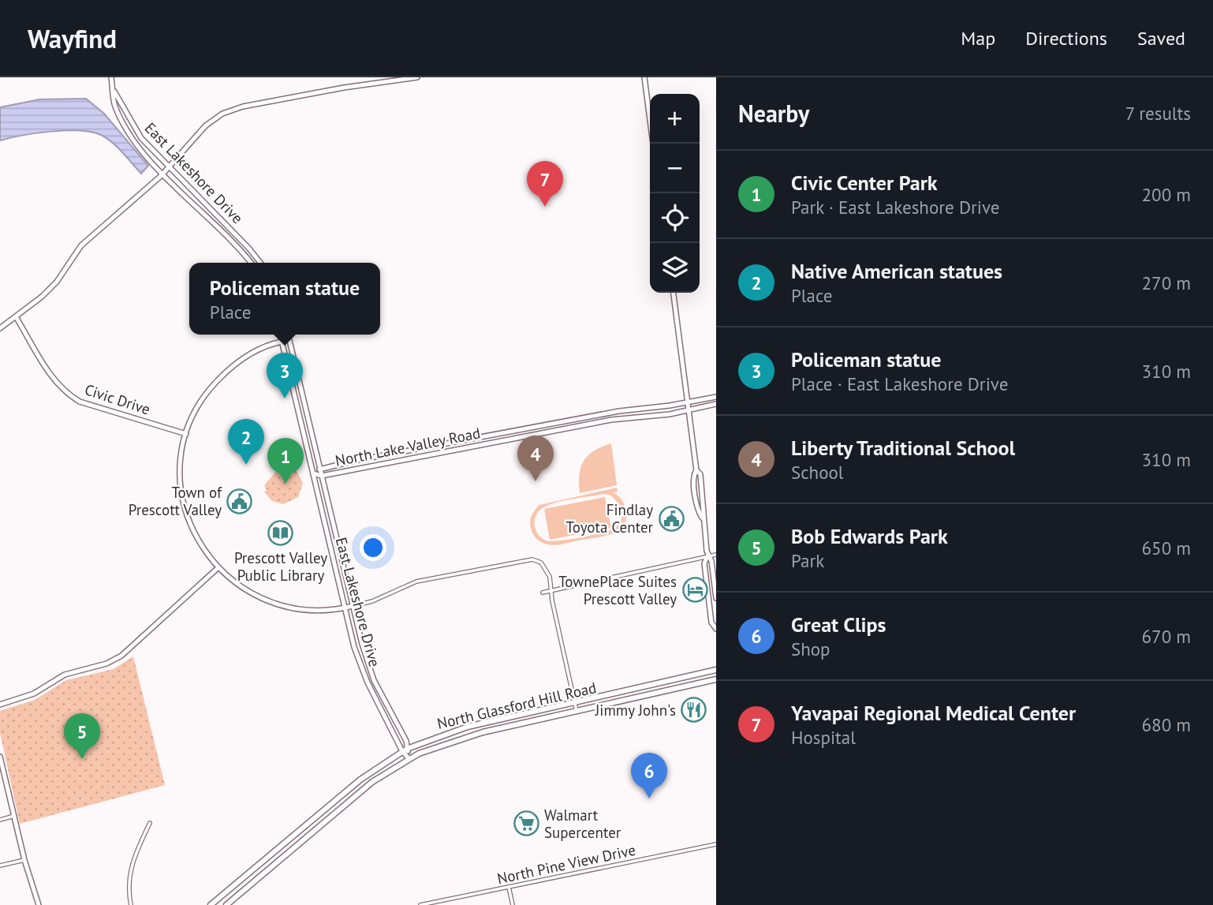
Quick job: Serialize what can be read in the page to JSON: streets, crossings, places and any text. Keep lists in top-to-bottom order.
{
  "streets": {
    "main road": ["North Glassford Hill Road"],
    "street": [
      "East Lakeshore Drive",
      "Civic Drive",
      "North Lake Valley Road",
      "North Pine View Drive"
    ]
  },
  "crossings": [
    ["East Lakeshore Drive", "North Lake Valley Road"],
    ["East Lakeshore Drive", "North Glassford Hill Road"]
  ],
  "places": {
    "public building": ["Town of Prescott Valley", "Findlay Toyota Center"],
    "library": ["Prescott Valley Public Library"],
    "hotel": ["TownePlace Suites Prescott Valley"],
    "restaurant": ["Jimmy John's"],
    "supermarket": ["Walmart Supercenter"]
  },
  "page": {
    "header": "Wayfind",
    "nav": ["Map", "Directions", "Saved"],
    "heading": ["Nearby", "7 results"],
    "map_buttons": ["+", "−"],
    "list": [
      {
        "mark": "1",
        "name": "Civic Center Park",
        "note": "Park · East Lakeshore Drive",
        "value": "200 m"
      },
      {
        "mark": "2",
        "name": "Native American statues",
        "note": "Place",
        "value": "270 m"
      },
      {
        "mark": "3",
        "name": "Policeman statue",
        "note": "Place · East Lakeshore Drive",
        "value": "310 m"
      },
      {
        "mark": "4",
        "name": "Liberty Traditional School",
        "note": "School",
        "value": "310 m"
      },
      {
        "mark": "5",
        "name": "Bob Edwards Park",
        "note": "Park",
        "value": "650 m"
      },
      {
        "mark": "6",
        "name": "Great Clips",
        "note": "Shop",
        "value": "670 m"
      },
      {
        "mark": "7",
        "name": "Yavapai Regional Medical Center",
        "note": "Hospital",
        "value": "680 m"
      }
    ],
    "pins": [
      "7",
      "3",
      "2",
      "4",
      "1",
      "5",
      "6"
    ],
    "popup": ["Policeman statue", "Place"]
  }
}
